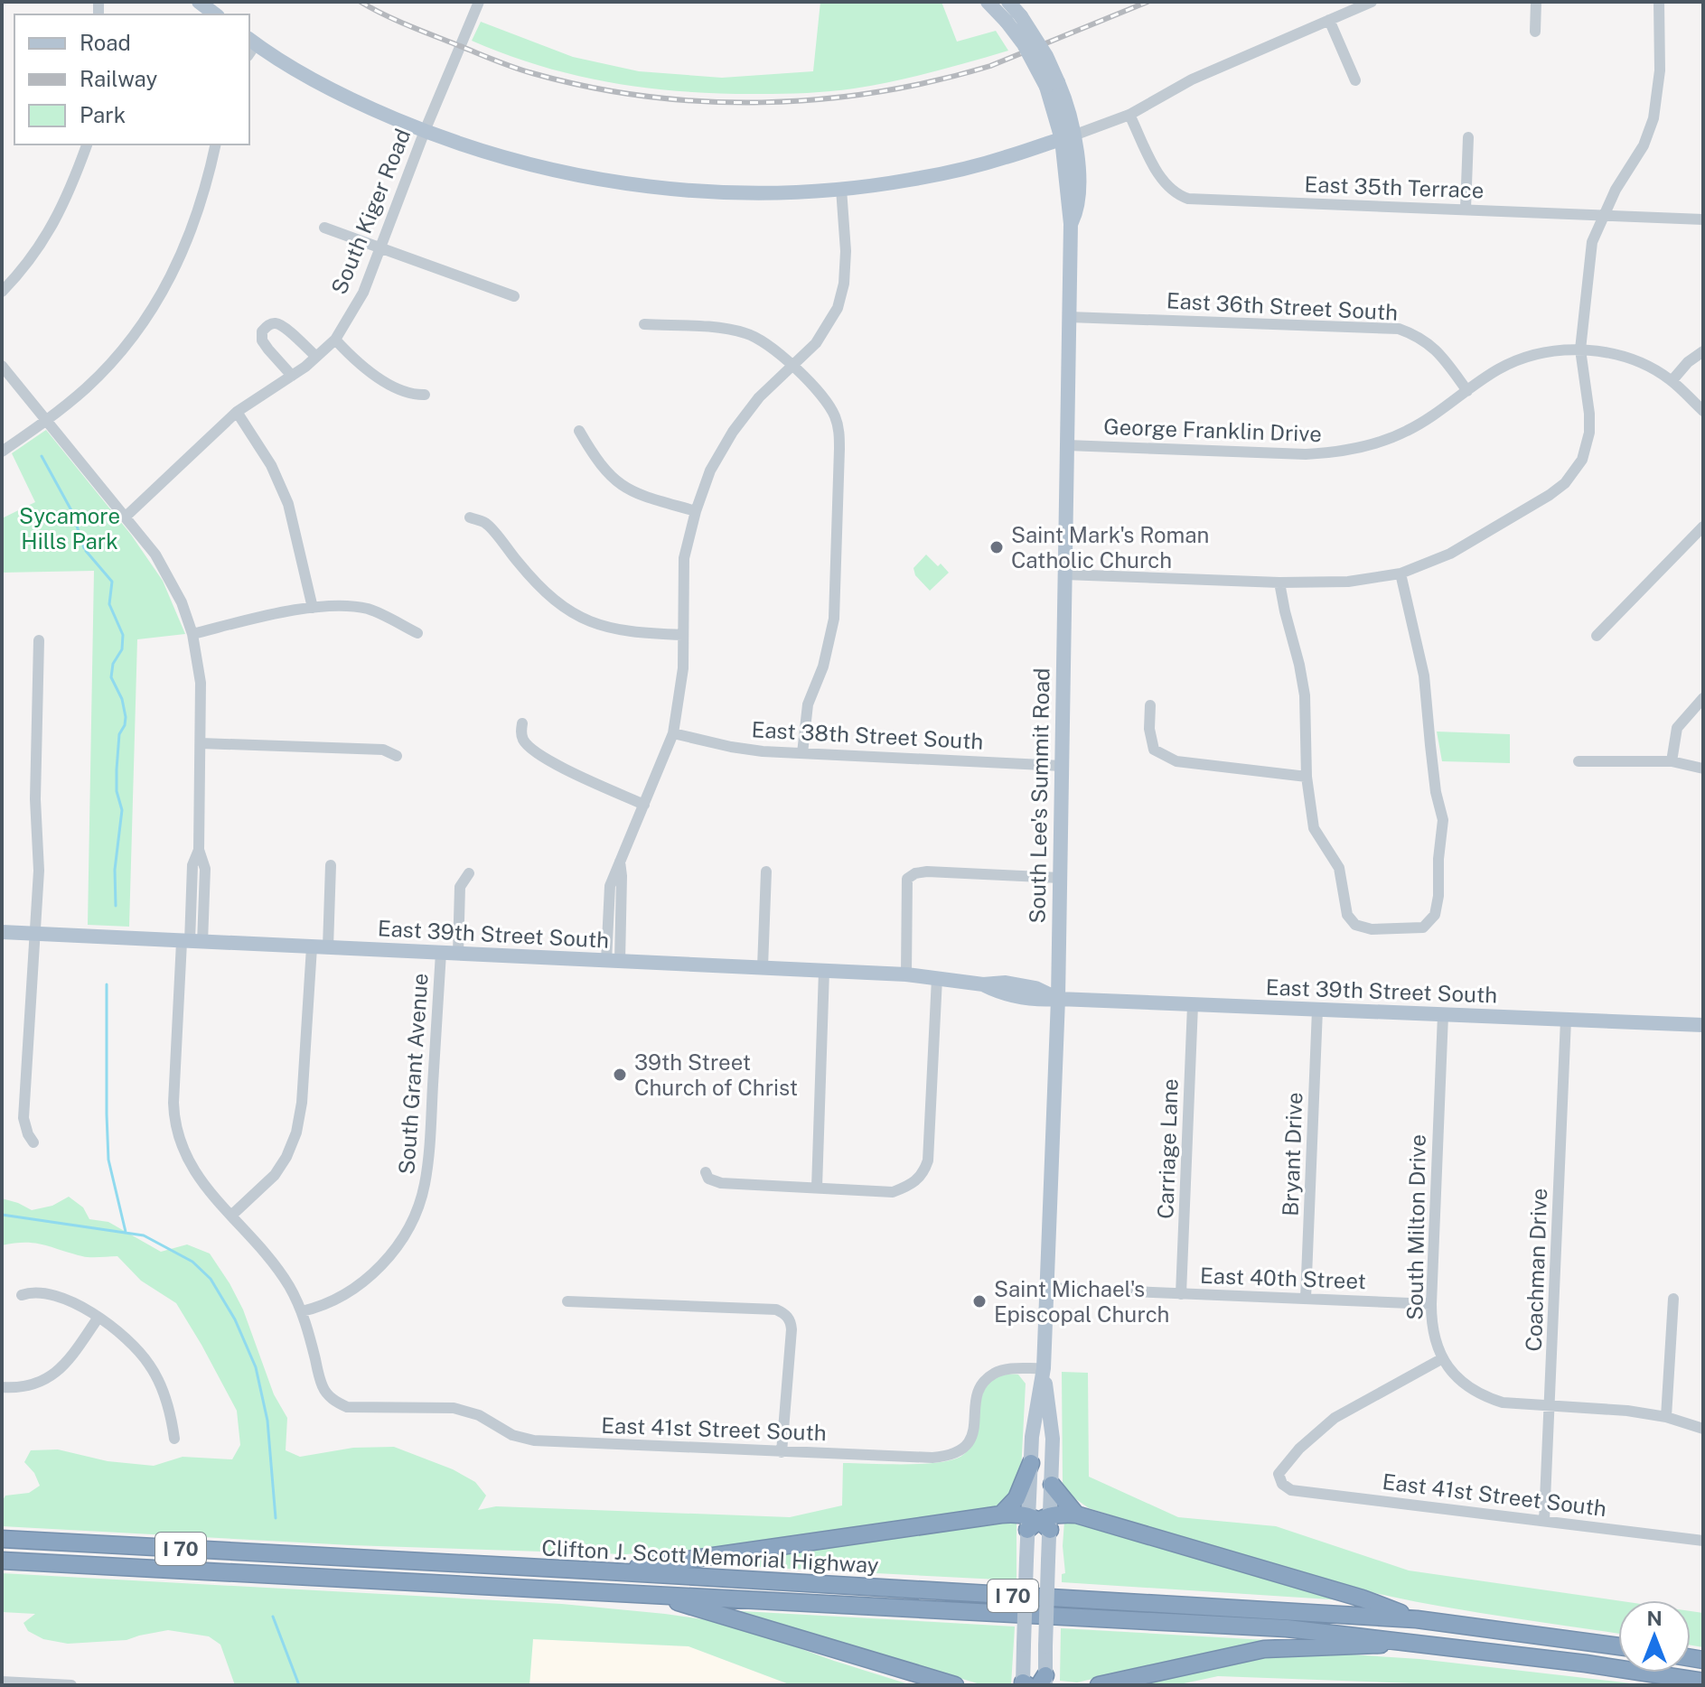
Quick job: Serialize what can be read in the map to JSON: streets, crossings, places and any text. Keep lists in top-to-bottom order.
{
  "streets": {
    "highway": ["I 70", "Clifton J. Scott Memorial Highway"],
    "main road": ["South Lee's Summit Road", "East 39th Street South"],
    "street": [
      "East 35th Terrace",
      "South Kiger Road",
      "East 36th Street South",
      "George Franklin Drive",
      "East 38th Street South",
      "South Grant Avenue",
      "Carriage Lane",
      "Bryant Drive",
      "South Milton Drive",
      "Coachman Drive",
      "East 40th Street",
      "East 41st Street South"
    ]
  },
  "crossings": [
    ["East 36th Street South", "George Franklin Drive"],
    ["East 36th Street South", "South Lee's Summit Road"],
    ["George Franklin Drive", "South Lee's Summit Road"],
    ["East 38th Street South", "South Lee's Summit Road"],
    ["South Lee's Summit Road", "East 39th Street South"],
    ["South Lee's Summit Road", "East 40th Street"],
    ["South Lee's Summit Road", "East 41st Street South"],
    ["East 39th Street South", "South Grant Avenue"],
    ["East 39th Street South", "Carriage Lane"],
    ["East 39th Street South", "Bryant Drive"],
    ["East 39th Street South", "South Milton Drive"],
    ["East 39th Street South", "Coachman Drive"],
    ["South Grant Avenue", "East 41st Street South"],
    ["Carriage Lane", "East 40th Street"],
    ["Bryant Drive", "East 40th Street"],
    ["South Milton Drive", "East 40th Street"],
    ["South Milton Drive", "East 41st Street South"],
    ["Coachman Drive", "East 41st Street South"],
    ["I 70", "Clifton J. Scott Memorial Highway"]
  ],
  "parks": ["Sycamore Hills Park"],
  "places": ["Saint Mark's Roman Catholic Church", "39th Street Church of Christ", "Saint Michael's Episcopal Church"],
  "legend": ["Road", "Railway", "Park"],
  "north": "top"
}
